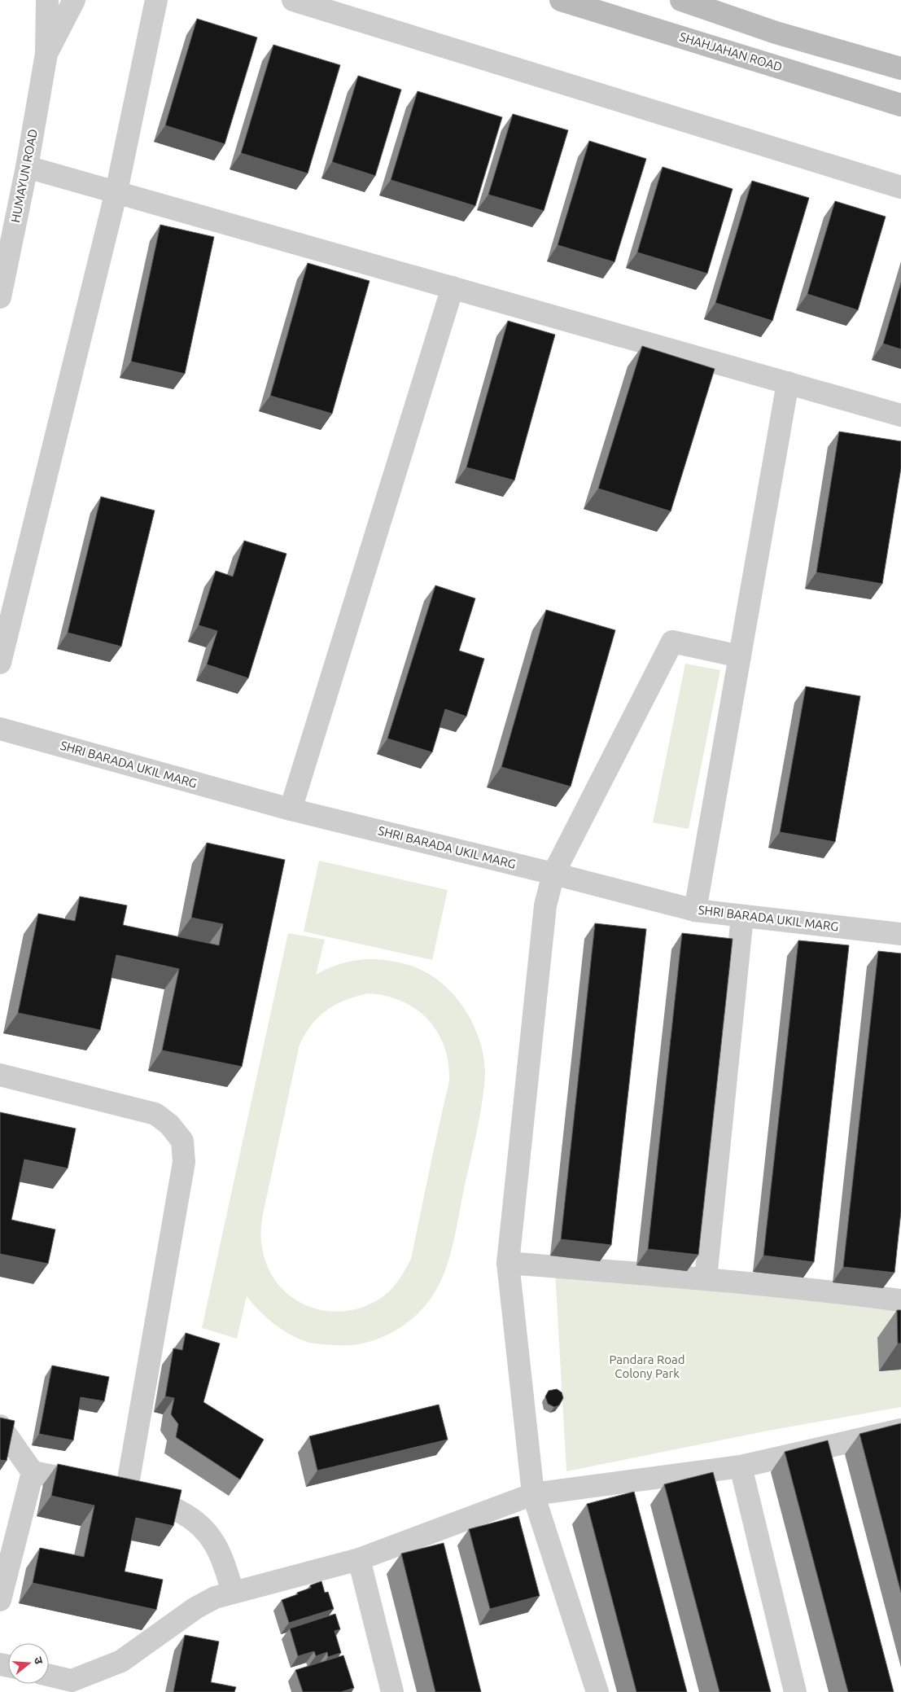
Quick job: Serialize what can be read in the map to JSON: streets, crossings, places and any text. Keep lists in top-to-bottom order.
{
  "streets": {
    "main road": ["SHAHJAHAN ROAD"],
    "street": ["HUMAYUN ROAD", "SHRI BARADA UKIL MARG"]
  },
  "parks": ["Pandara Road Colony Park"],
  "north": "right"
}
